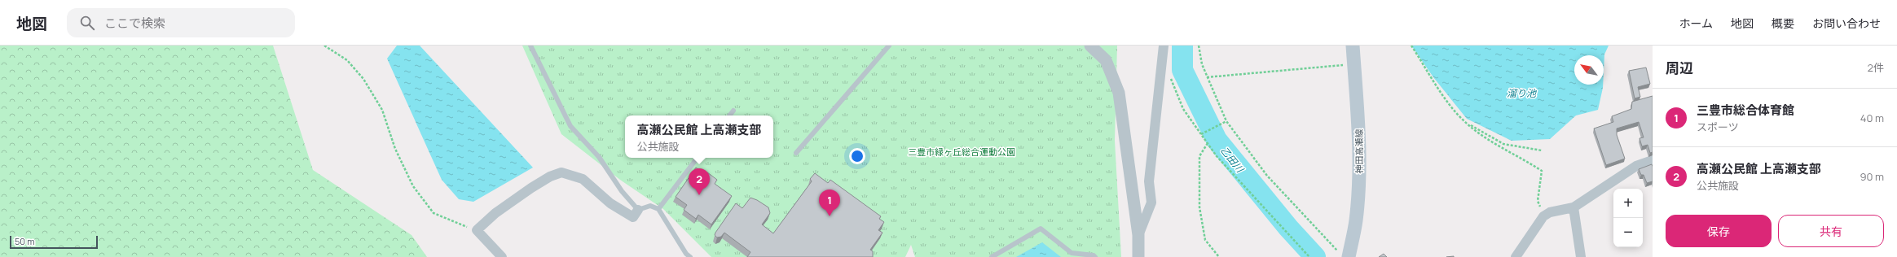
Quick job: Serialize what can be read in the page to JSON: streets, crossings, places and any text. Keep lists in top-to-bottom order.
{
  "streets": {
    "main road": ["神田高瀬線"]
  },
  "water": ["溜り池", "乙田川"],
  "parks": ["三豊市緑ヶ丘総合運動公園"],
  "scale_bar": "50 m",
  "north": "top left",
  "page": {
    "header": "地図",
    "search": "ここで検索",
    "nav": [
      "ホーム",
      "地図",
      "概要",
      "お問い合わせ"
    ],
    "heading": ["周辺", "2件"],
    "list": [
      {
        "mark": "1",
        "name": "三豊市総合体育館",
        "note": "スポーツ",
        "value": "40 m"
      },
      {
        "mark": "2",
        "name": "高瀬公民館 上高瀬支部",
        "note": "公共施設",
        "value": "90 m"
      }
    ],
    "popup": ["高瀬公民館 上高瀬支部", "公共施設"],
    "pins": ["2", "1"],
    "map_buttons": ["+", "−"],
    "buttons": ["保存", "共有"],
    "scale": "50 m"
  }
}
